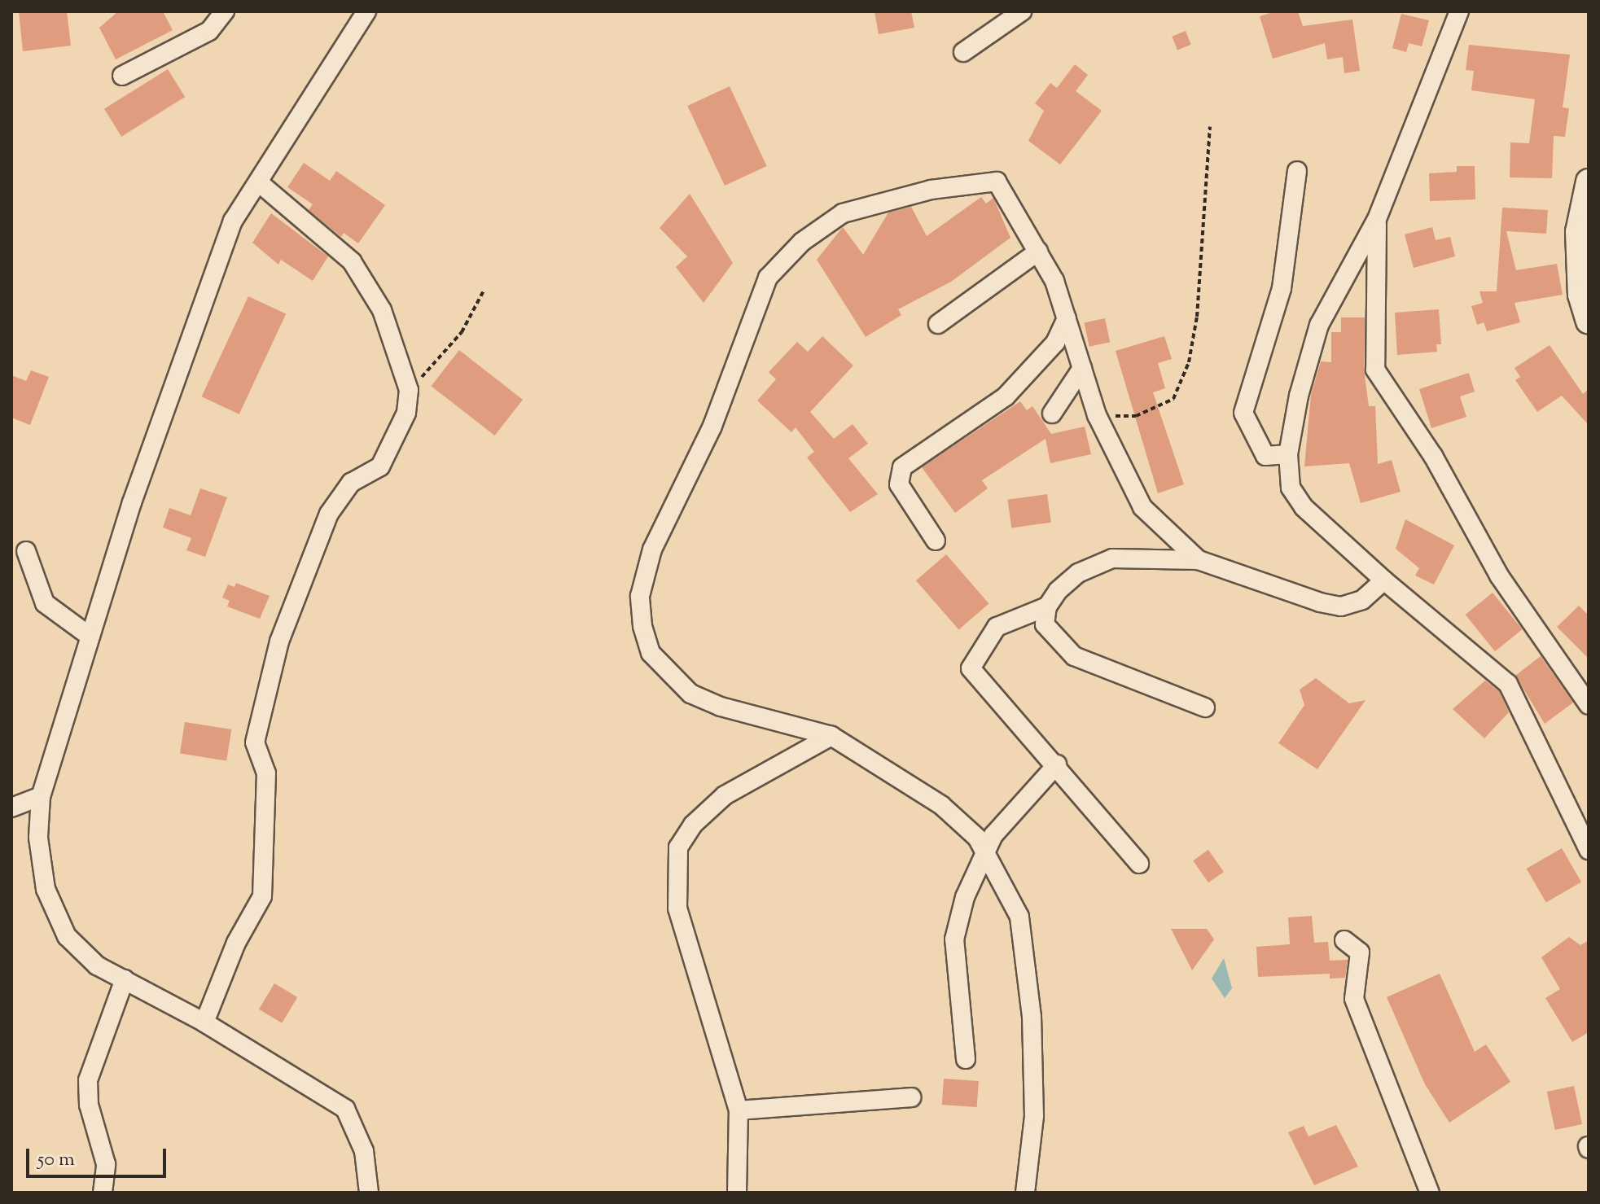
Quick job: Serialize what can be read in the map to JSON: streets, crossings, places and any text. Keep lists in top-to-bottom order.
{
  "scale_bar": "50 m"
}
